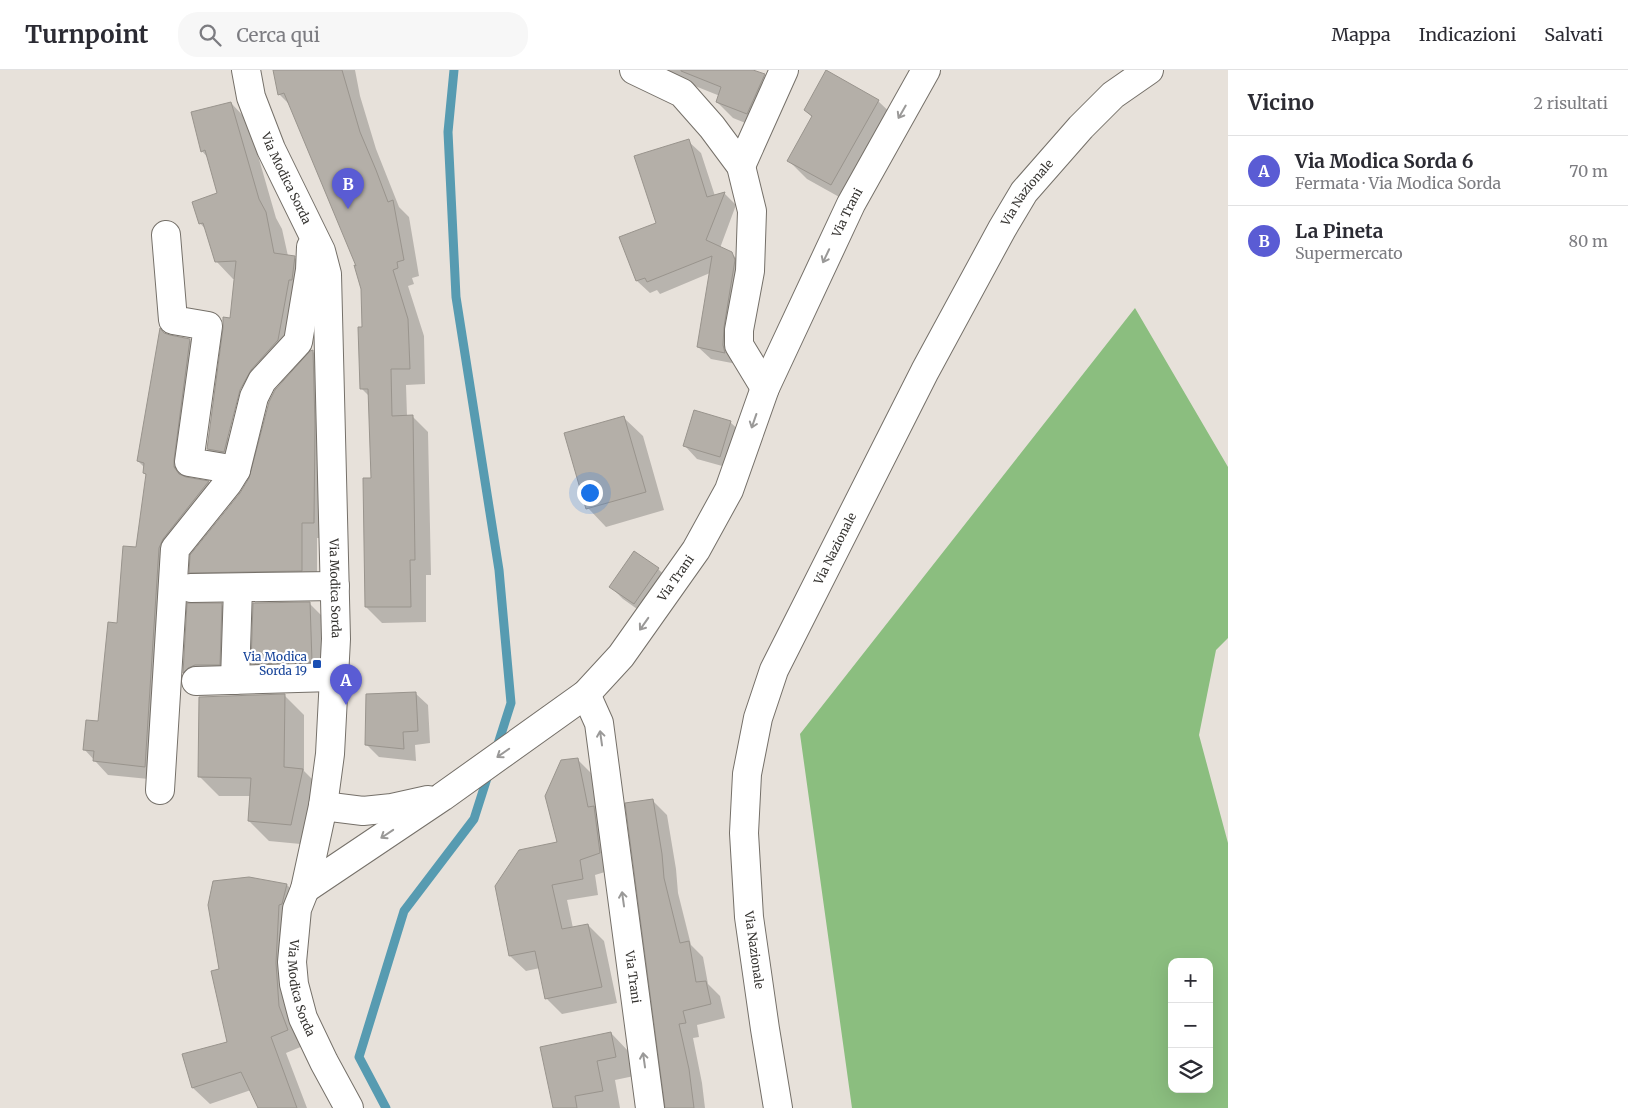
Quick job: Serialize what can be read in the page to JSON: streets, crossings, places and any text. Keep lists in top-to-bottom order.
{
  "streets": {
    "street": ["Via Modica Sorda", "Via Nazionale", "Via Trani"]
  },
  "places": {
    "transit": ["Via Modica Sorda 19"]
  },
  "page": {
    "header": "Turnpoint",
    "search": "Cerca qui",
    "nav": ["Mappa", "Indicazioni", "Salvati"],
    "heading": ["Vicino", "2 risultati"],
    "list": [
      {
        "mark": "A",
        "name": "Via Modica Sorda 6",
        "note": "Fermata · Via Modica Sorda",
        "value": "70 m"
      },
      {
        "mark": "B",
        "name": "La Pineta",
        "note": "Supermercato",
        "value": "80 m"
      }
    ],
    "pins": ["B", "A"],
    "map_buttons": ["+", "−"]
  }
}
